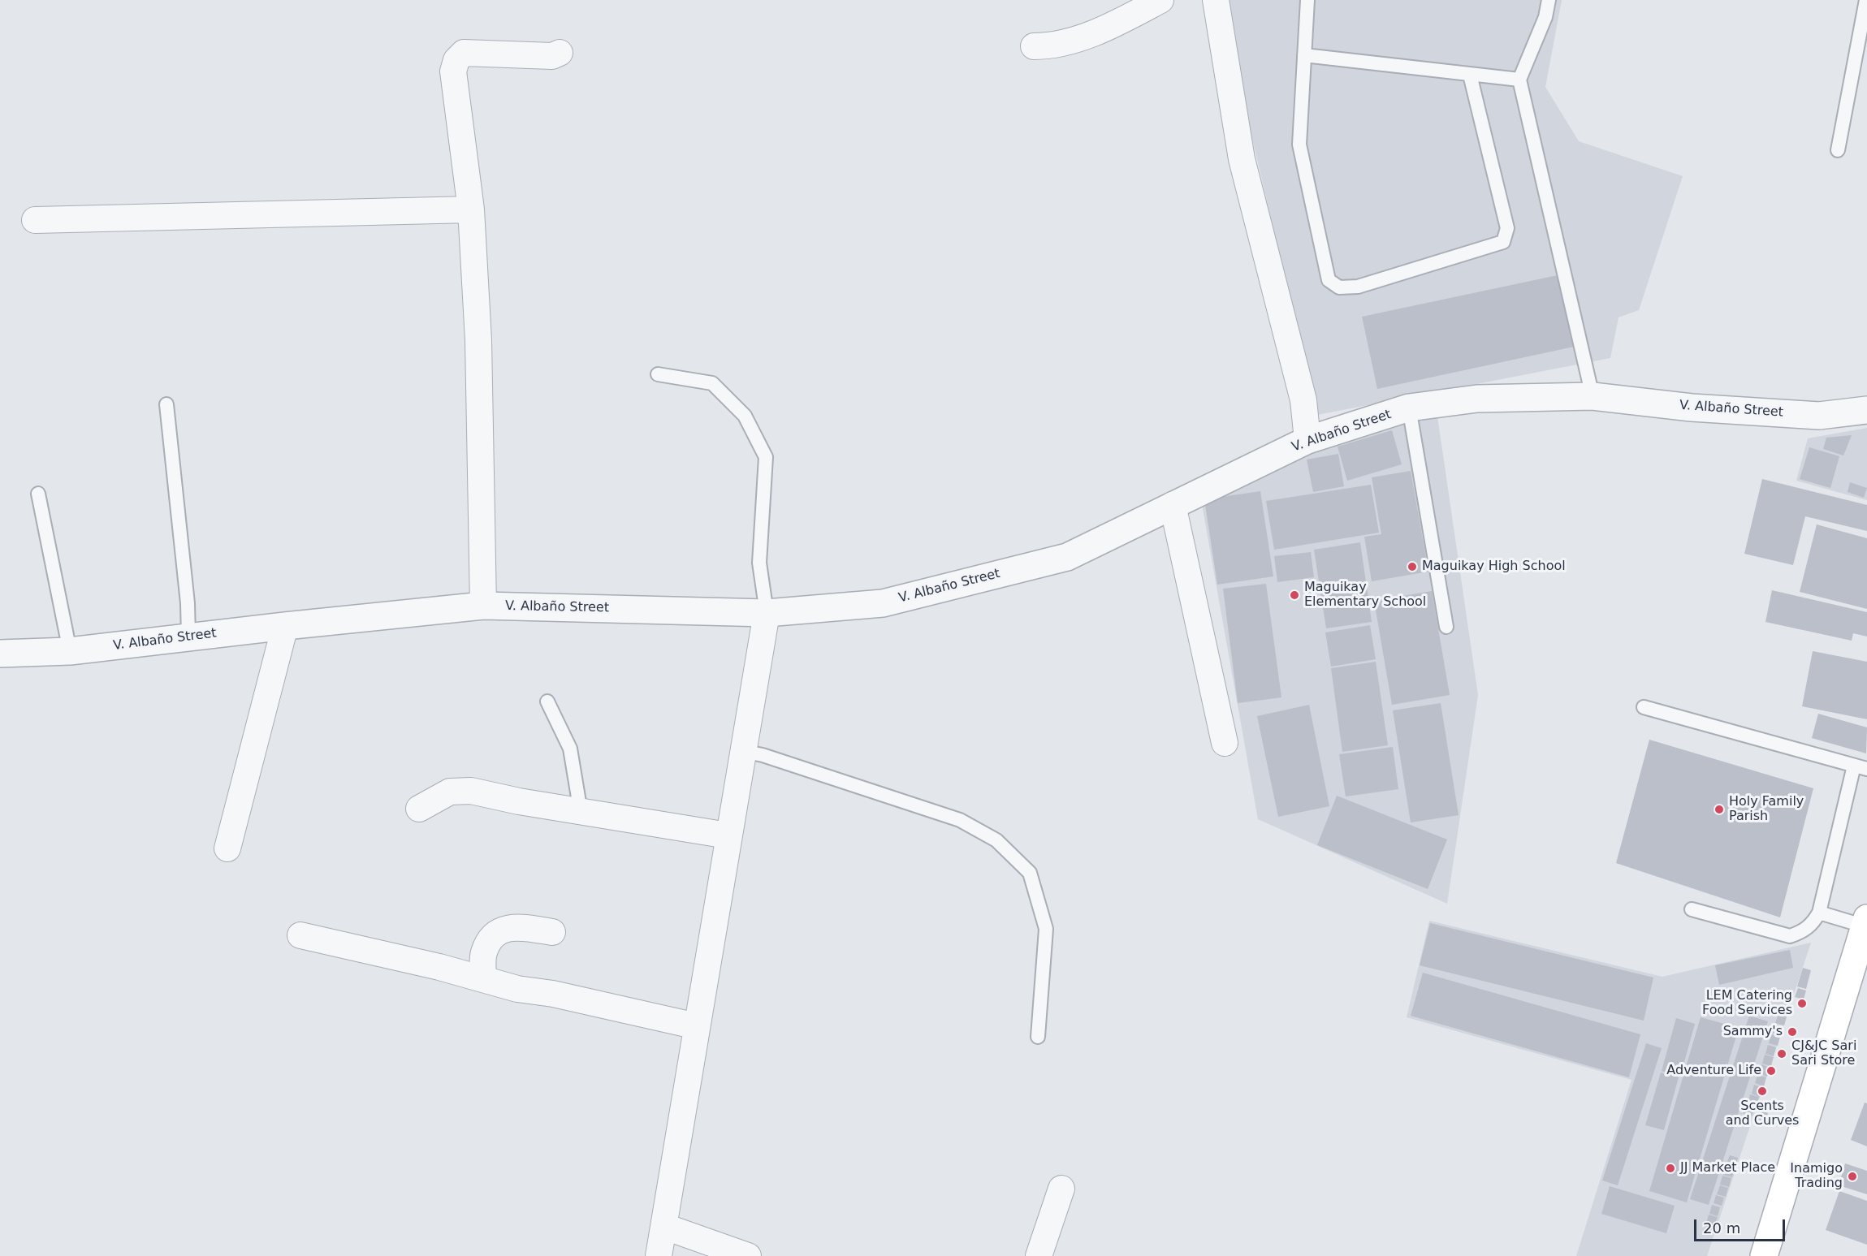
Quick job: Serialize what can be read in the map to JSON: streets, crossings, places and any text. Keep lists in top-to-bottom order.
{
  "streets": {
    "street": ["V. Albaño Street"]
  },
  "places": [
    "Maguikay High School",
    "Maguikay Elementary School",
    "Holy Family Parish",
    "LEM Catering Food Services",
    "Sammy's",
    "CJ&JC Sari Sari Store",
    "Adventure Life",
    "Scents and Curves",
    "JJ Market Place",
    "Inamigo Trading"
  ],
  "scale_bar": "20 m"
}
